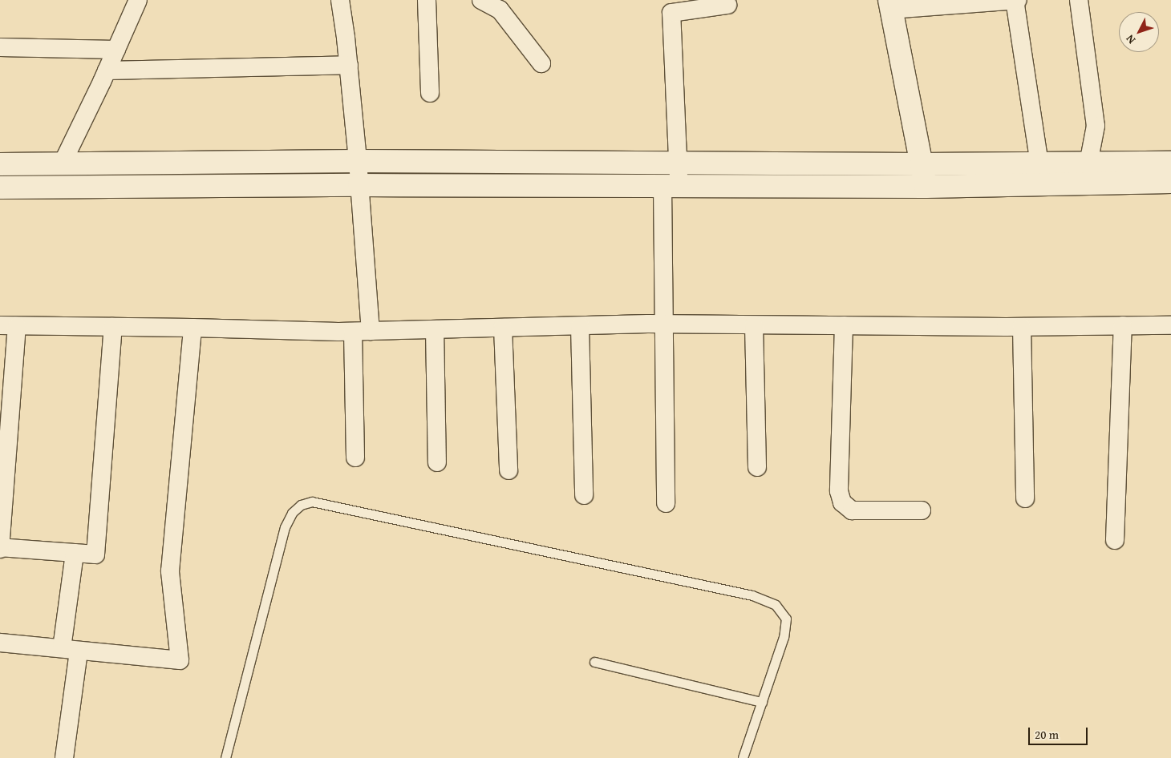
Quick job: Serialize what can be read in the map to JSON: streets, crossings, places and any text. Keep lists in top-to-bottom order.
{
  "scale_bar": "20 m",
  "north": "bottom left"
}
